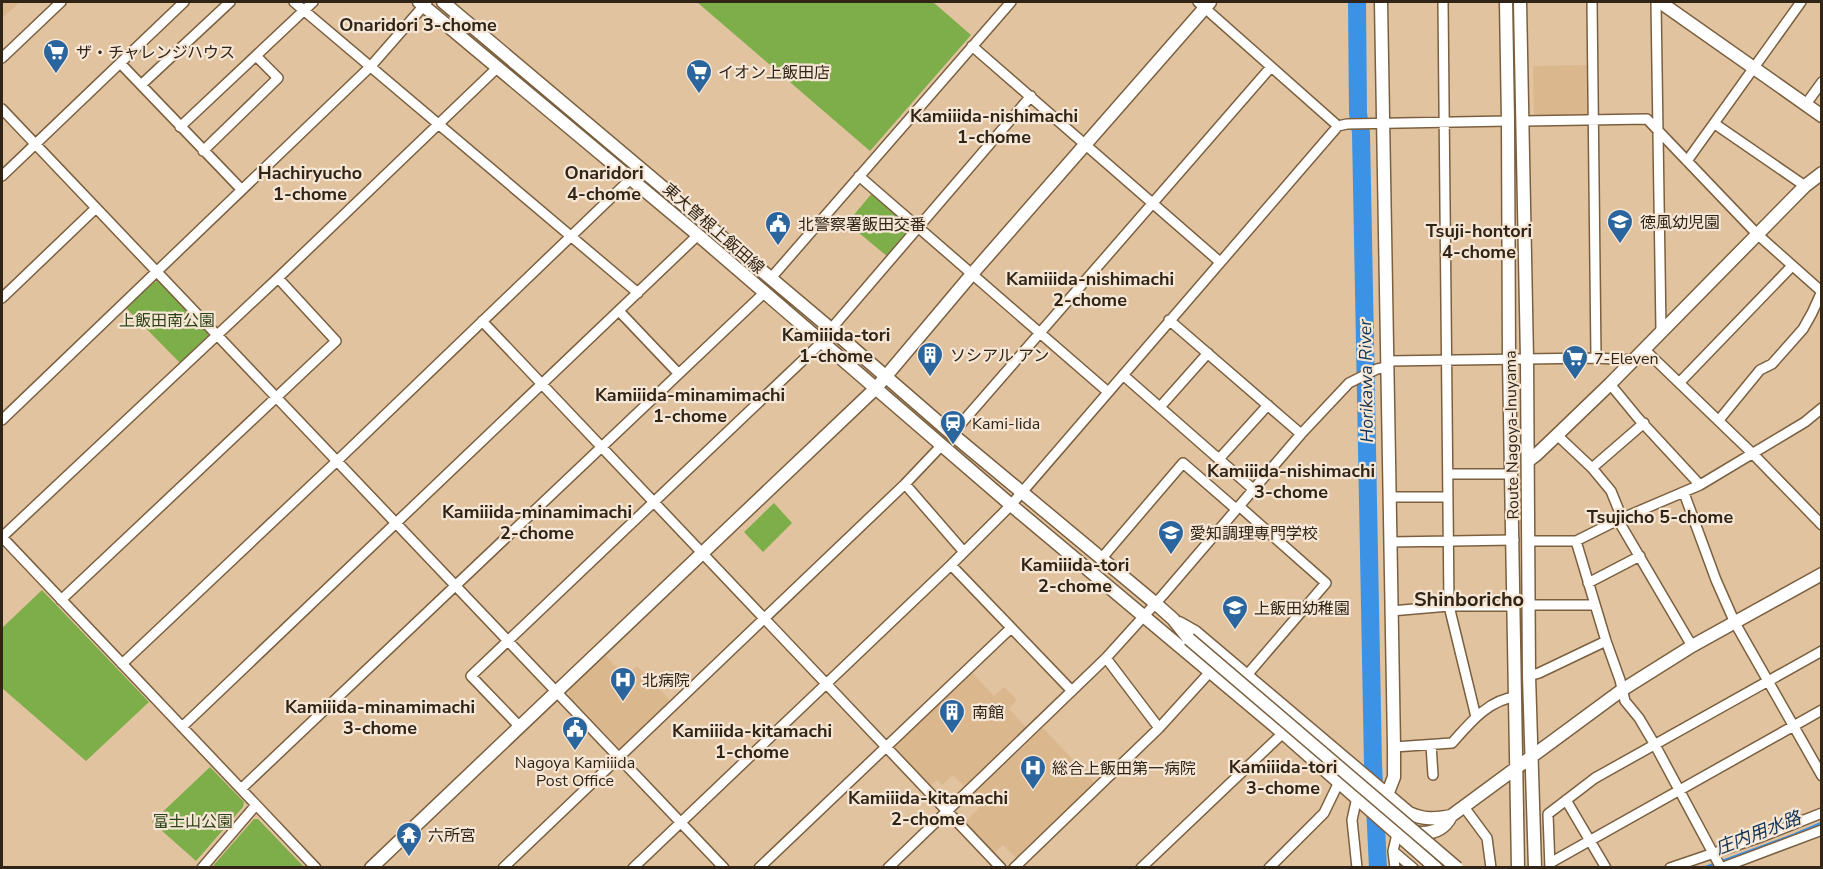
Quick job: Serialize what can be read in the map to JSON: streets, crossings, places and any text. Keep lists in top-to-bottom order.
{
  "streets": {
    "street": ["東大曽根上飯田線", "Route Nagoya-Inuyama"]
  },
  "districts": [
    "Onaridori 3-chome",
    "Kamiiida-nishimachi 1-chome",
    "Hachiryucho 1-chome",
    "Onaridori 4-chome",
    "Tsuji-hontori 4-chome",
    "Kamiiida-nishimachi 2-chome",
    "Kamiiida-tori 1-chome",
    "Kamiiida-minamimachi 1-chome",
    "Kamiiida-nishimachi 3-chome",
    "Kamiiida-minamimachi 2-chome",
    "Tsujicho 5-chome",
    "Kamiiida-tori 2-chome",
    "Shinboricho",
    "Kamiiida-minamimachi 3-chome",
    "Kamiiida-kitamachi 1-chome",
    "Kamiiida-tori 3-chome",
    "Kamiiida-kitamachi 2-chome"
  ],
  "water": ["Horikawa River", "庄内用水路"],
  "parks": ["上飯田南公園", "富士山公園"],
  "places": {
    "supermarket": ["ザ・チャレンジハウス", "イオン上飯田店", "7-Eleven"],
    "school or university": ["徳風幼児園", "愛知調理専門学校", "上飯田幼稚園"],
    "public building": ["北警察署飯田交番", "Nagoya Kamiiida Post Office"],
    "building": ["ソシアル アン", "南館"],
    "station": ["Kami-Iida"],
    "hospital": ["北病院", "総合上飯田第一病院"],
    "temple": ["六所宮"]
  }
}
